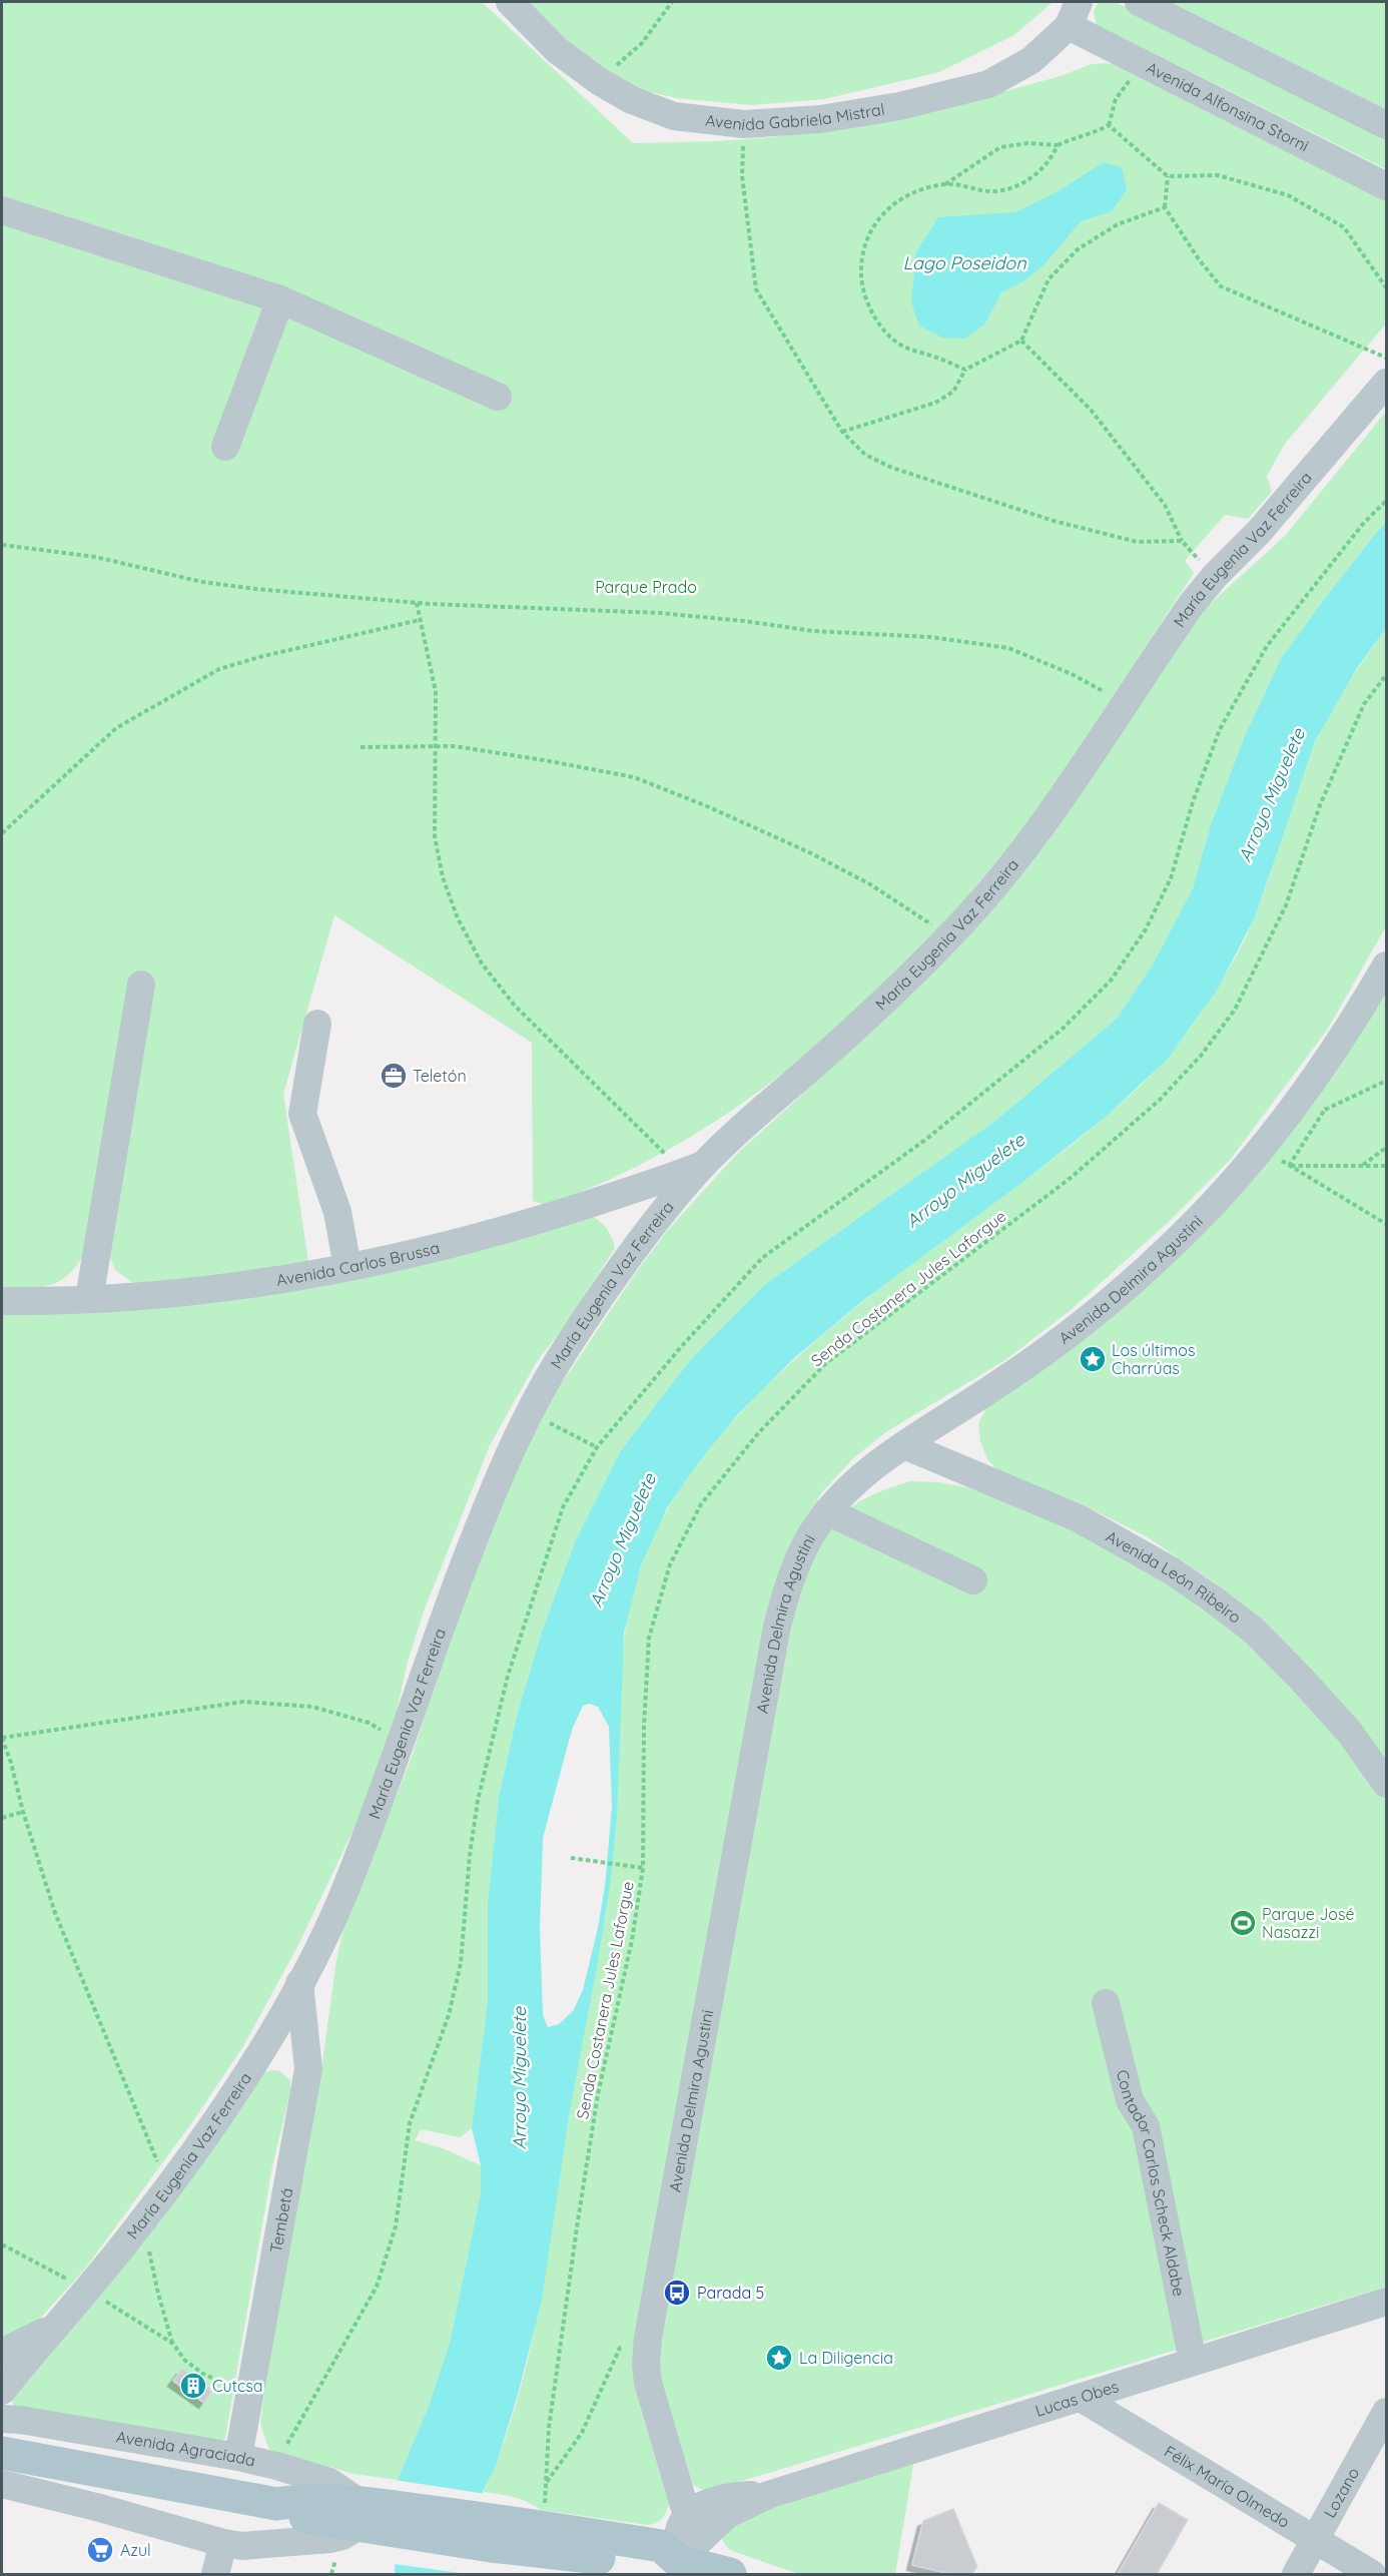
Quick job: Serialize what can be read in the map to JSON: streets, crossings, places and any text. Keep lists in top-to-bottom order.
{
  "streets": {
    "main road": ["Avenida Agraciada"],
    "street": [
      "Avenida Alfonsina Storni",
      "Avenida Gabriela Mistral",
      "María Eugenia Vaz Ferreira",
      "Avenida Carlos Brussa",
      "Avenida Delmira Agustini",
      "Avenida León Ribeiro",
      "Contador Carlos Scheck Aldabe",
      "Tembetá",
      "Lucas Obes",
      "Félix María Olmedo",
      "Lozano"
    ],
    "path": ["Senda Costanera Jules Laforgue"]
  },
  "crossings": [
    ["Avenida Alfonsina Storni", "Avenida Gabriela Mistral"],
    ["María Eugenia Vaz Ferreira", "Avenida Carlos Brussa"],
    ["María Eugenia Vaz Ferreira", "Tembetá"],
    ["Avenida Delmira Agustini", "Avenida León Ribeiro"],
    ["Avenida Delmira Agustini", "Lucas Obes"],
    ["Senda Costanera Jules Laforgue", "Avenida Agraciada"],
    ["Contador Carlos Scheck Aldabe", "Lucas Obes"],
    ["Tembetá", "Avenida Agraciada"],
    ["Lucas Obes", "Avenida Agraciada"],
    ["Lucas Obes", "Félix María Olmedo"],
    ["Félix María Olmedo", "Lozano"]
  ],
  "water": ["Lago Poseidon", "Arroyo Miguelete"],
  "parks": ["Parque Prado"],
  "places": {
    "office": ["Teletón"],
    "place": ["Los últimos Charrúas", "La Diligencia"],
    "sports": ["Parque José Nasazzi"],
    "bus stop": ["Parada 5"],
    "building": ["Cutcsa"],
    "supermarket": ["Azul"]
  }
}
